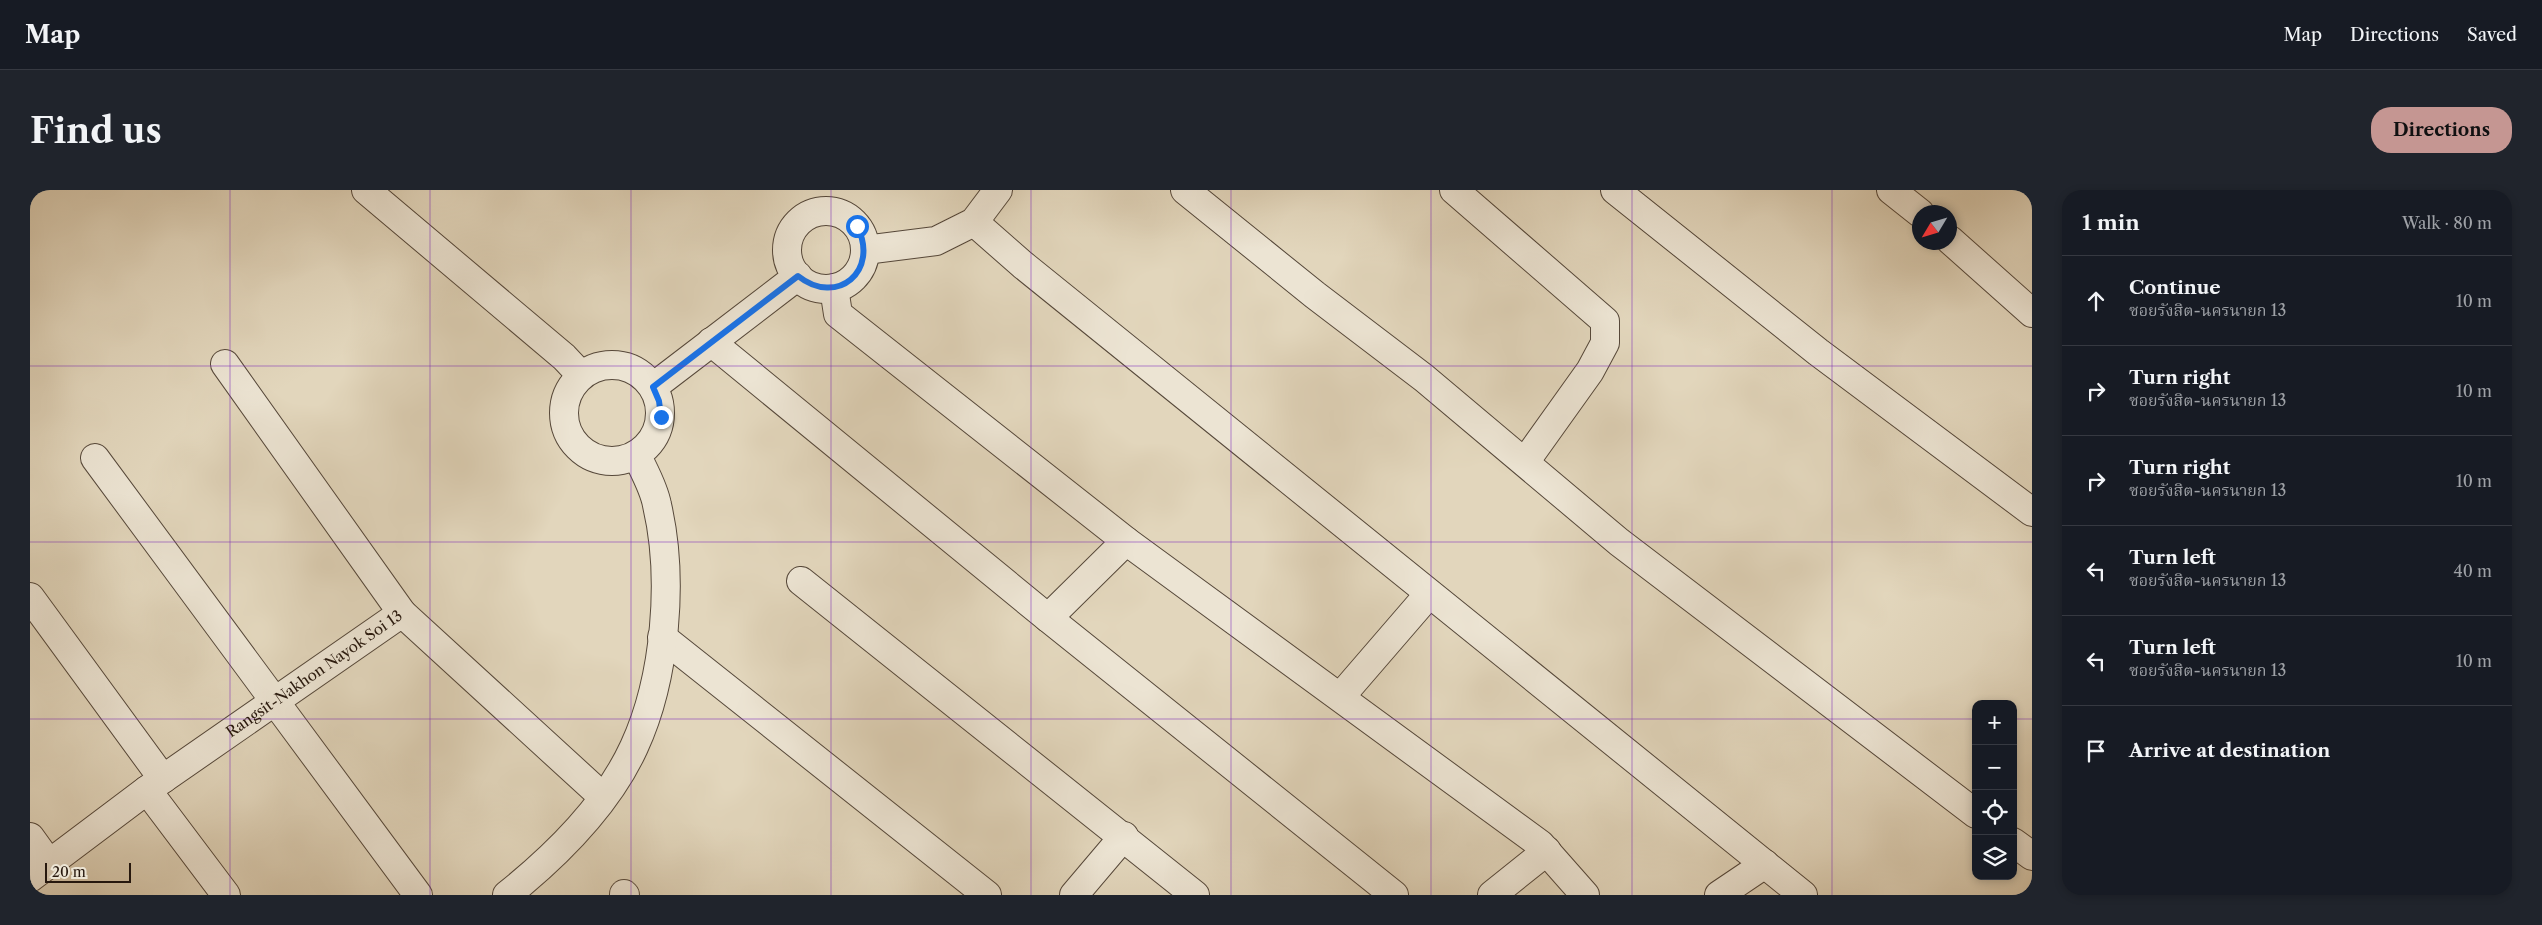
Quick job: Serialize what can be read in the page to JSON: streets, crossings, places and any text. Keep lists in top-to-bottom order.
{
  "streets": {
    "street": ["Rangsit-Nakhon Nayok Soi 13"]
  },
  "scale_bar": "20 m",
  "north": "bottom left",
  "page": {
    "header": "Map",
    "nav": ["Map", "Directions", "Saved"],
    "buttons": "Directions",
    "title": "Find us",
    "heading": ["1 min", "Walk · 80 m"],
    "list": [
      ["Continue", "ซอยรังสิต-นครนายก 13", "10 m"],
      ["Turn right", "ซอยรังสิต-นครนายก 13", "10 m"],
      ["Turn right", "ซอยรังสิต-นครนายก 13", "10 m"],
      ["Turn left", "ซอยรังสิต-นครนายก 13", "40 m"],
      ["Turn left", "ซอยรังสิต-นครนายก 13", "10 m"],
      "Arrive at destination"
    ],
    "map_buttons": ["+", "−"],
    "scale": "20 m"
  }
}
